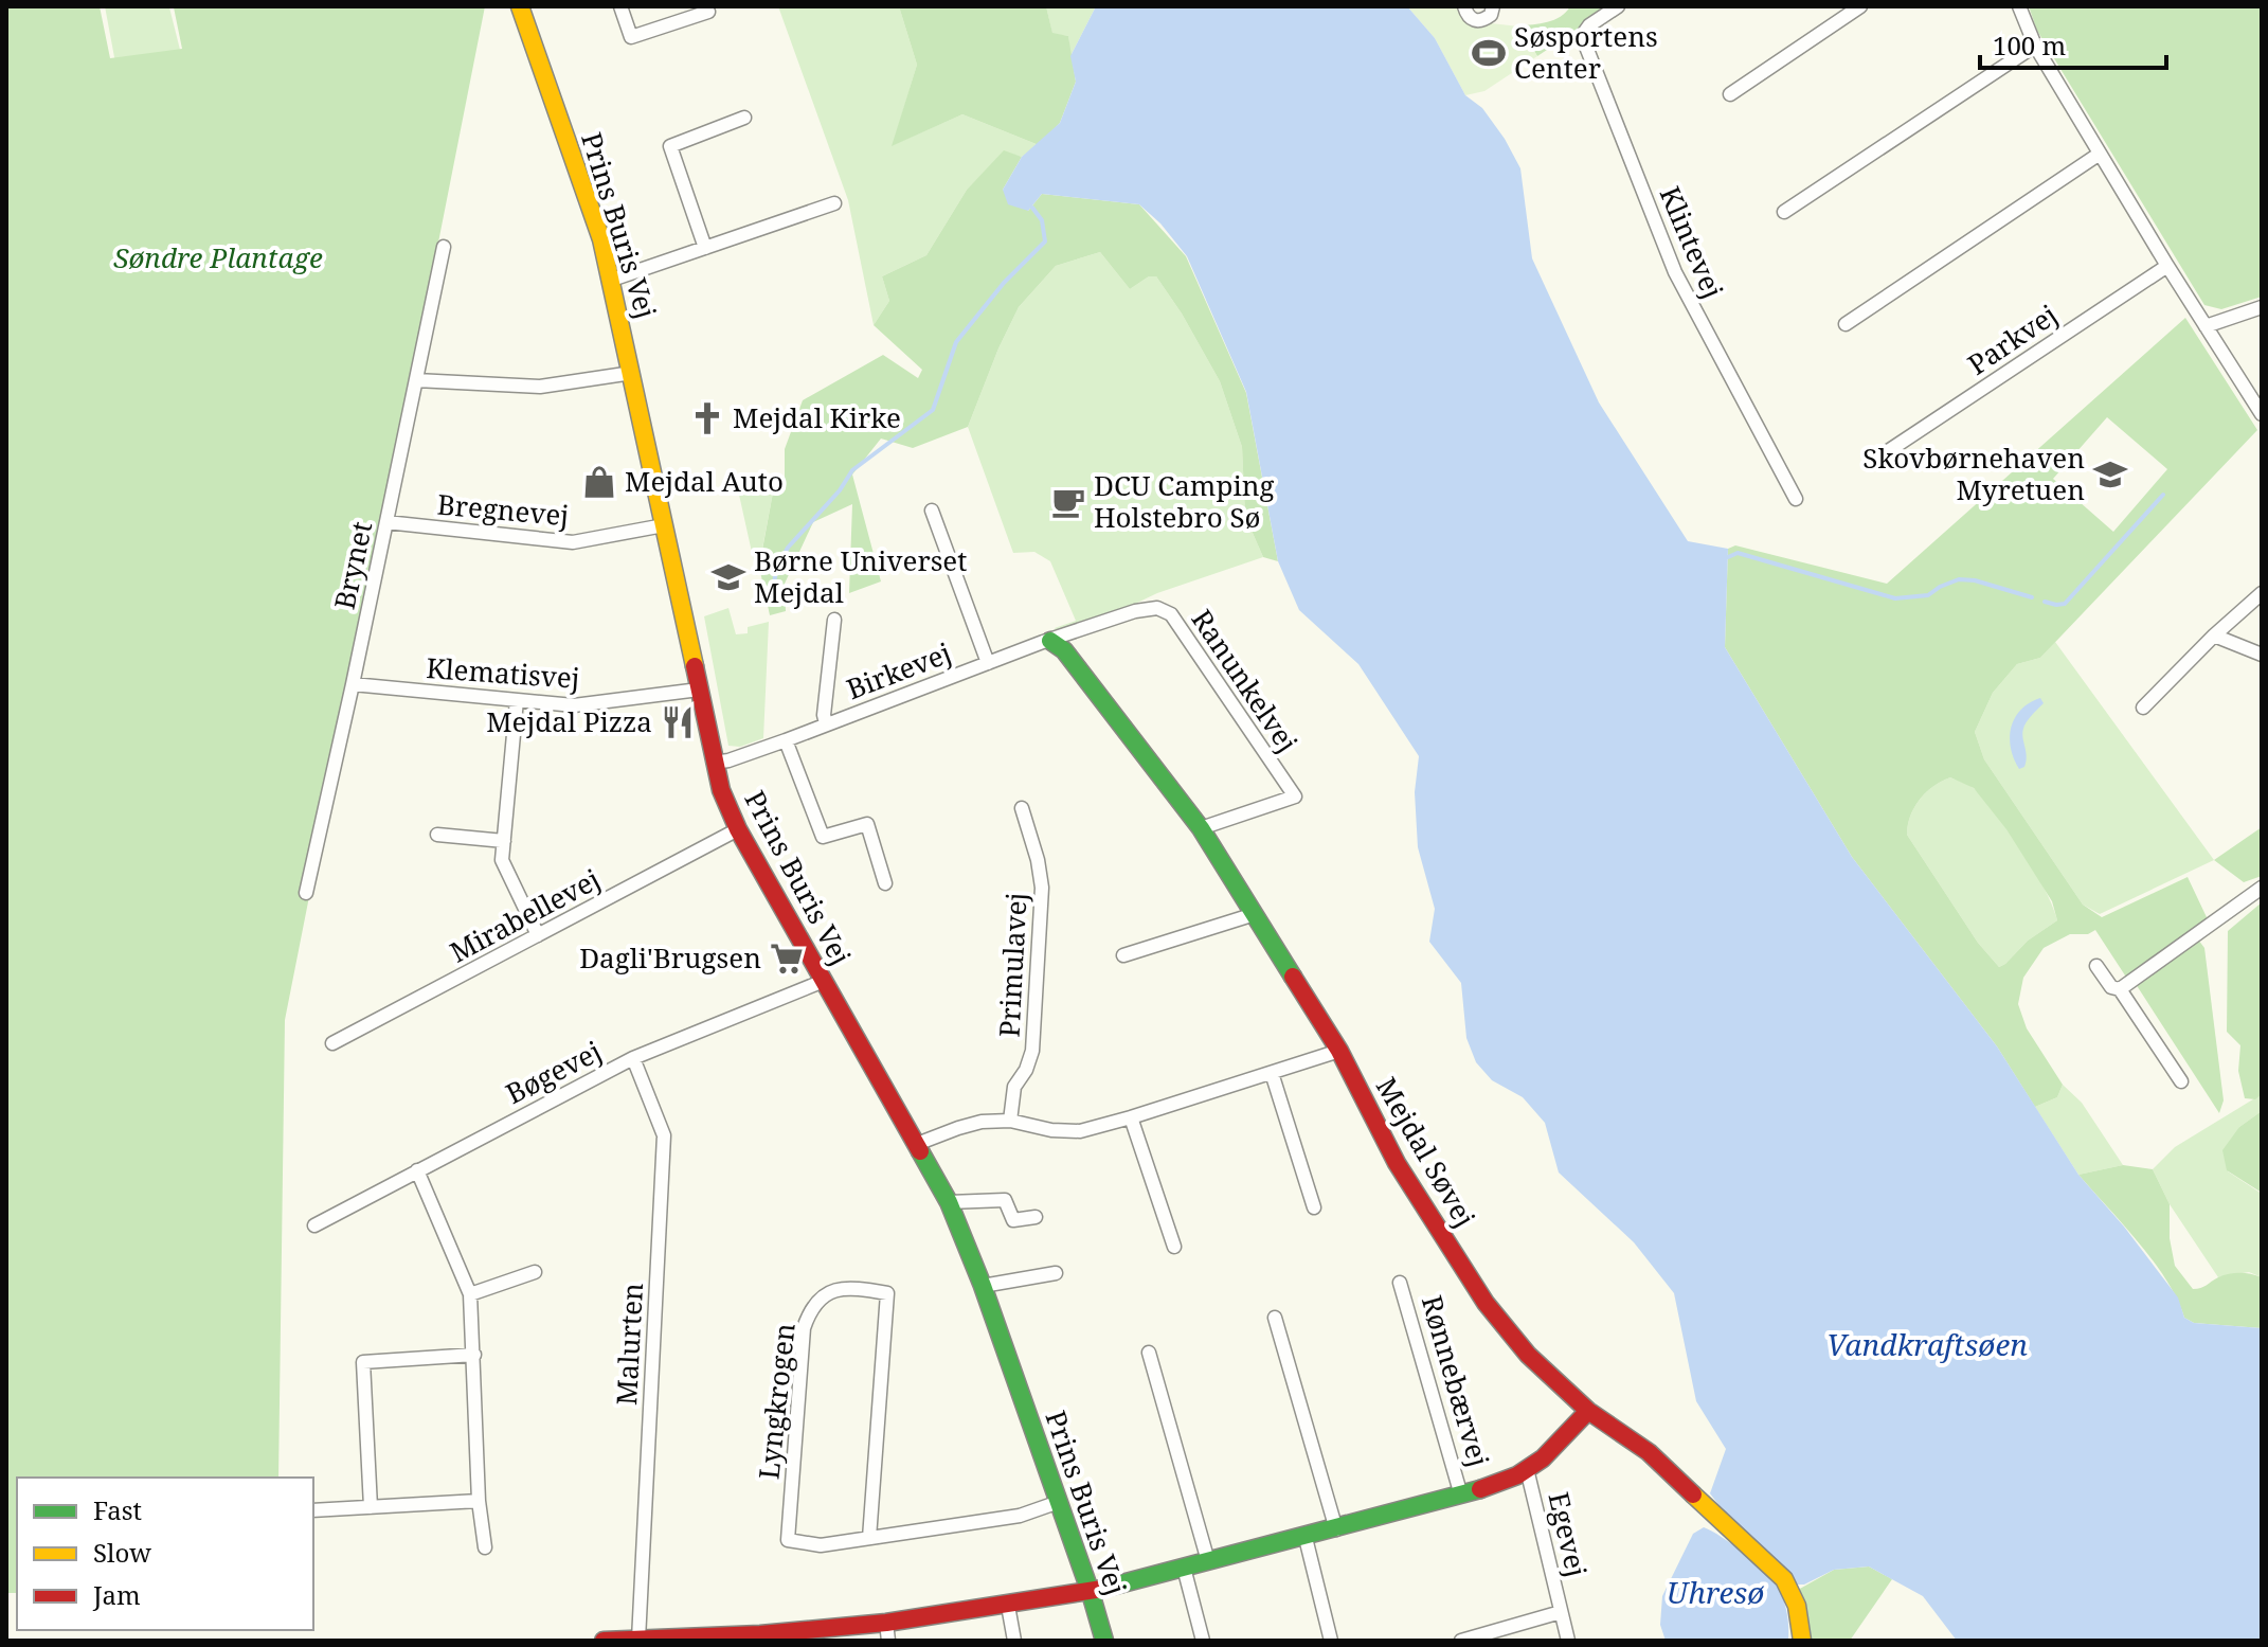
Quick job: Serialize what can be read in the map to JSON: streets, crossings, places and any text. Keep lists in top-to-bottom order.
{
  "streets": {
    "street": [
      "Prins Buris Vej",
      "Klintevej",
      "Parkvej",
      "Bregnevej",
      "Brynet",
      "Birkevej",
      "Klematisvej",
      "Ranunkelvej",
      "Mirabellevej",
      "Primulavej",
      "Bøgevej",
      "Mejdal Søvej",
      "Malurten",
      "Rønnebærvej",
      "Lyngkrogen",
      "Egevej"
    ]
  },
  "crossings": [
    ["Prins Buris Vej", "Bregnevej"],
    ["Prins Buris Vej", "Birkevej"],
    ["Prins Buris Vej", "Klematisvej"],
    ["Prins Buris Vej", "Mirabellevej"],
    ["Prins Buris Vej", "Bøgevej"],
    ["Prins Buris Vej", "Rønnebærvej"],
    ["Prins Buris Vej", "Lyngkrogen"],
    ["Bregnevej", "Brynet"],
    ["Brynet", "Klematisvej"],
    ["Birkevej", "Ranunkelvej"],
    ["Birkevej", "Mejdal Søvej"],
    ["Ranunkelvej", "Mejdal Søvej"],
    ["Bøgevej", "Malurten"],
    ["Mejdal Søvej", "Rønnebærvej"],
    ["Malurten", "Rønnebærvej"],
    ["Rønnebærvej", "Egevej"]
  ],
  "water": ["Vandkraftsøen", "Uhresø"],
  "parks": ["Søndre Plantage"],
  "places": {
    "sports": ["Søsportens Center"],
    "church": ["Mejdal Kirke"],
    "school or university": ["Skovbørnehaven Myretuen", "Børne Universet Mejdal"],
    "shop": ["Mejdal Auto"],
    "cafe": ["DCU Camping Holstebro Sø"],
    "restaurant": ["Mejdal Pizza"],
    "supermarket": ["Dagli'Brugsen"]
  },
  "legend": ["Fast", "Slow", "Jam"],
  "scale_bar": "100 m"
}
